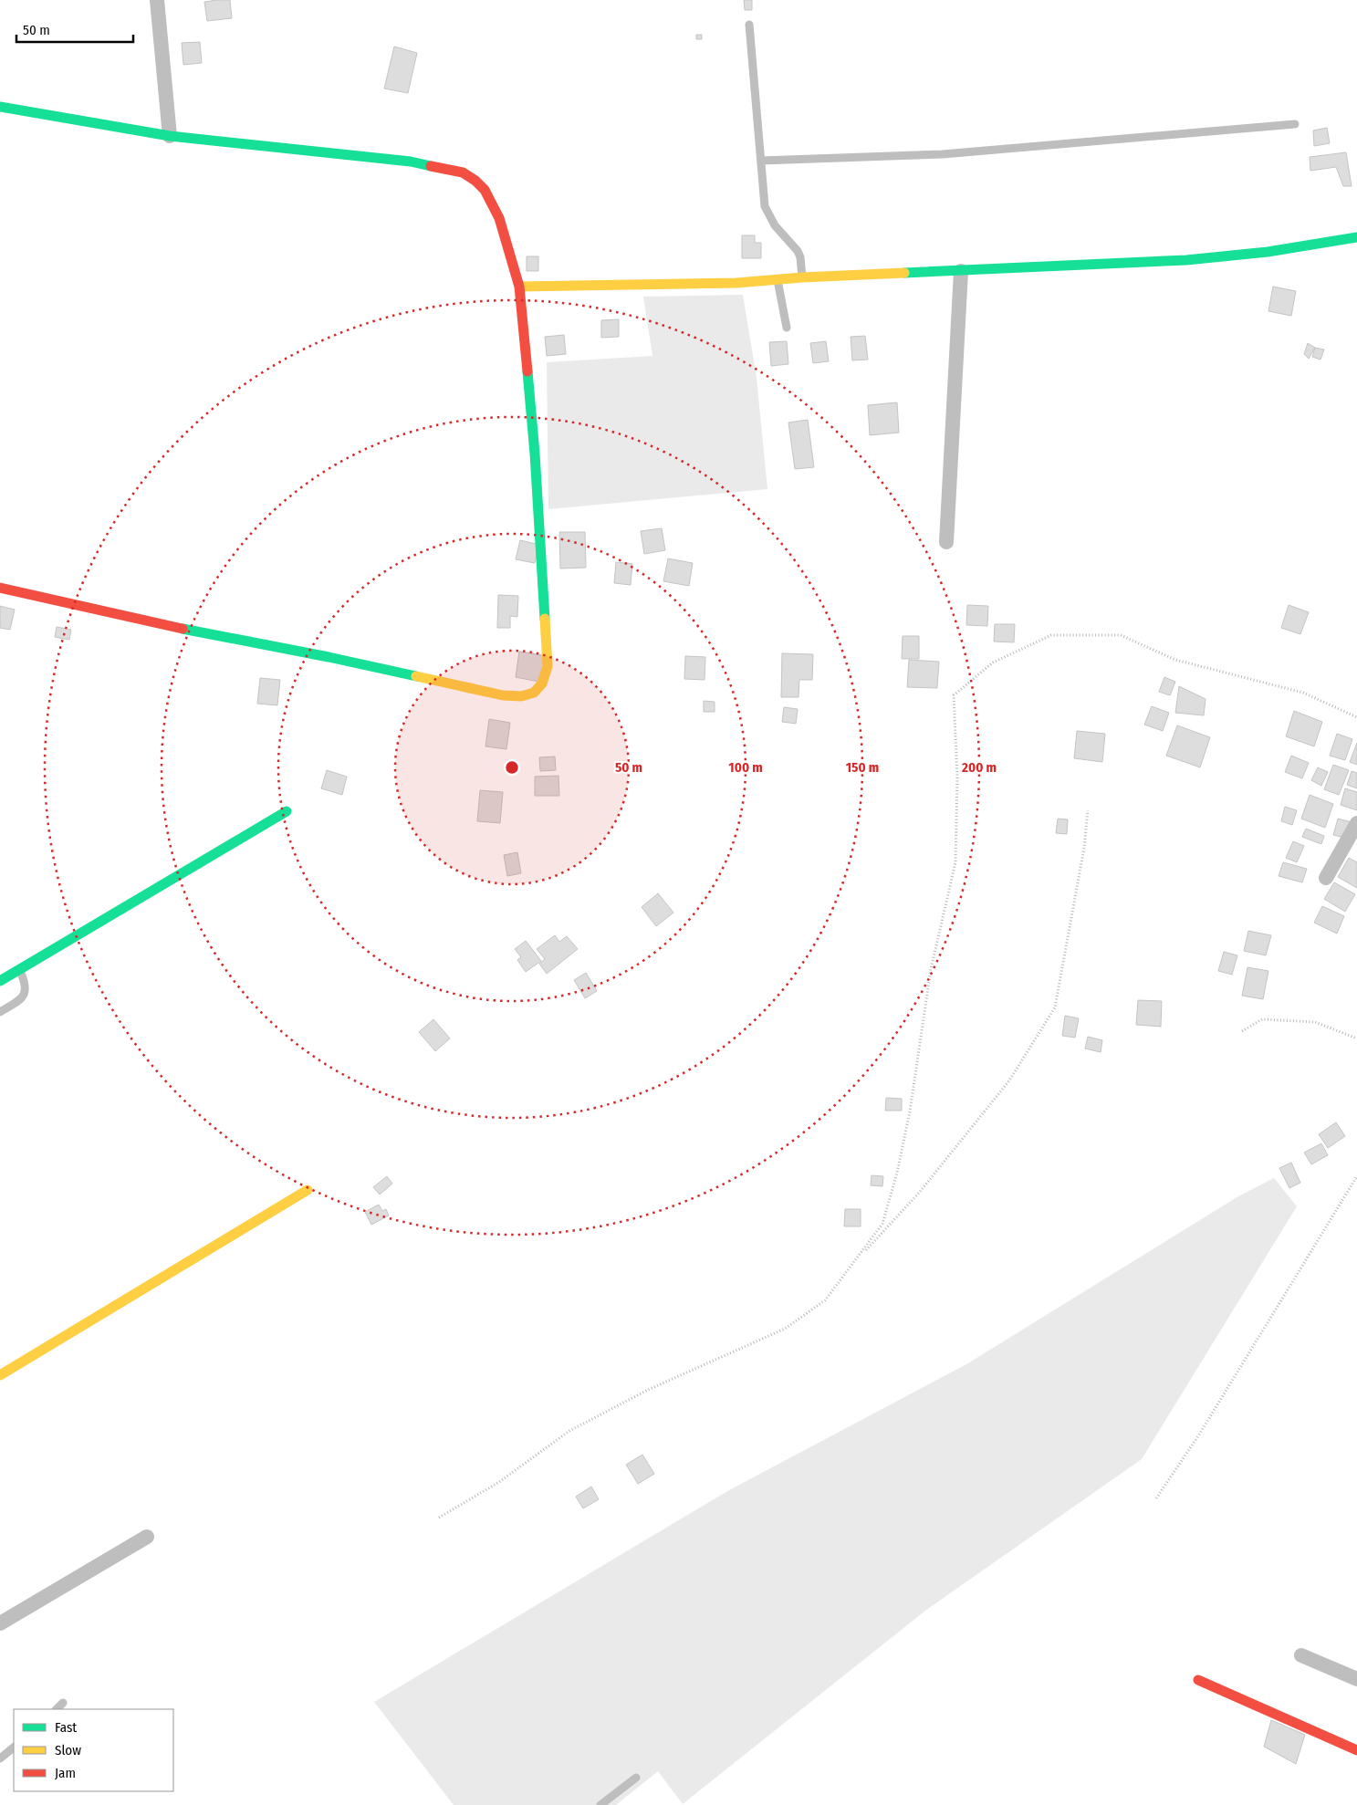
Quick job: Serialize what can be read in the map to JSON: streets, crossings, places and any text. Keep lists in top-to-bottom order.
{
  "legend": ["Fast", "Slow", "Jam"],
  "scale_bar": "50 m",
  "rings": [
    "50 m",
    "100 m",
    "150 m",
    "200 m"
  ]
}
